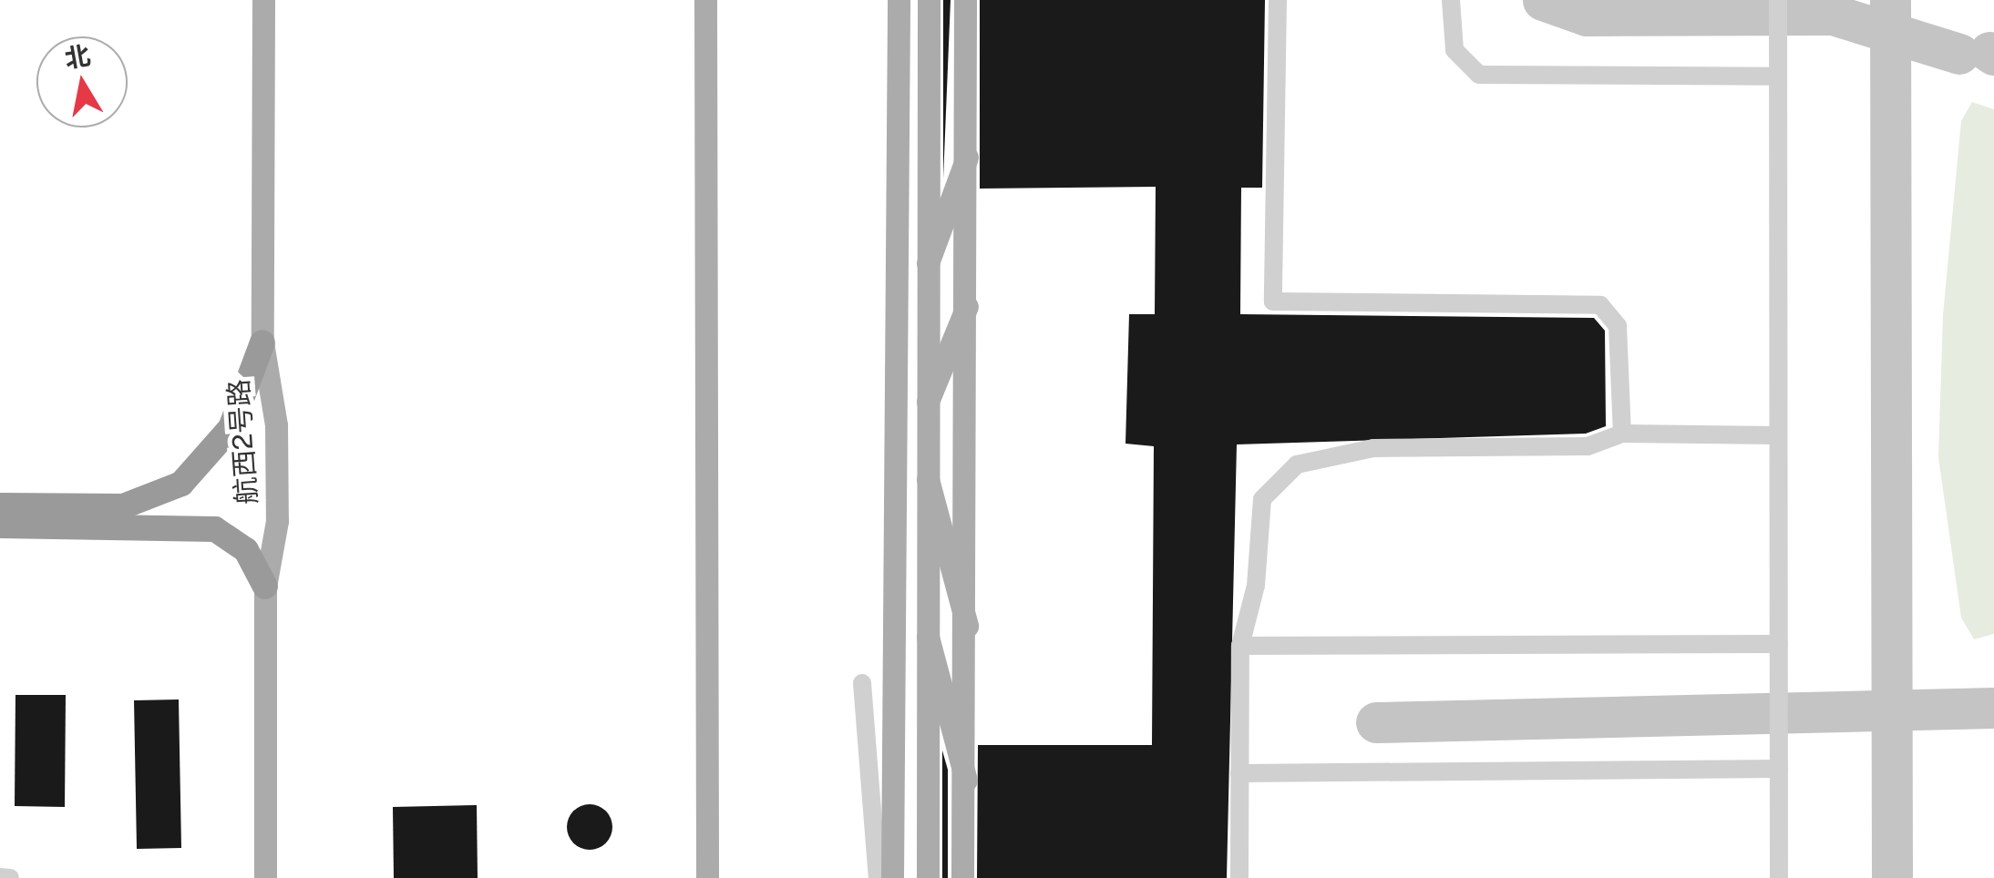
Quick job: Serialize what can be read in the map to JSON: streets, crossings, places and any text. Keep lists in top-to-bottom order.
{
  "streets": {
    "main road": ["航西2号路"]
  },
  "north": "top"
}
